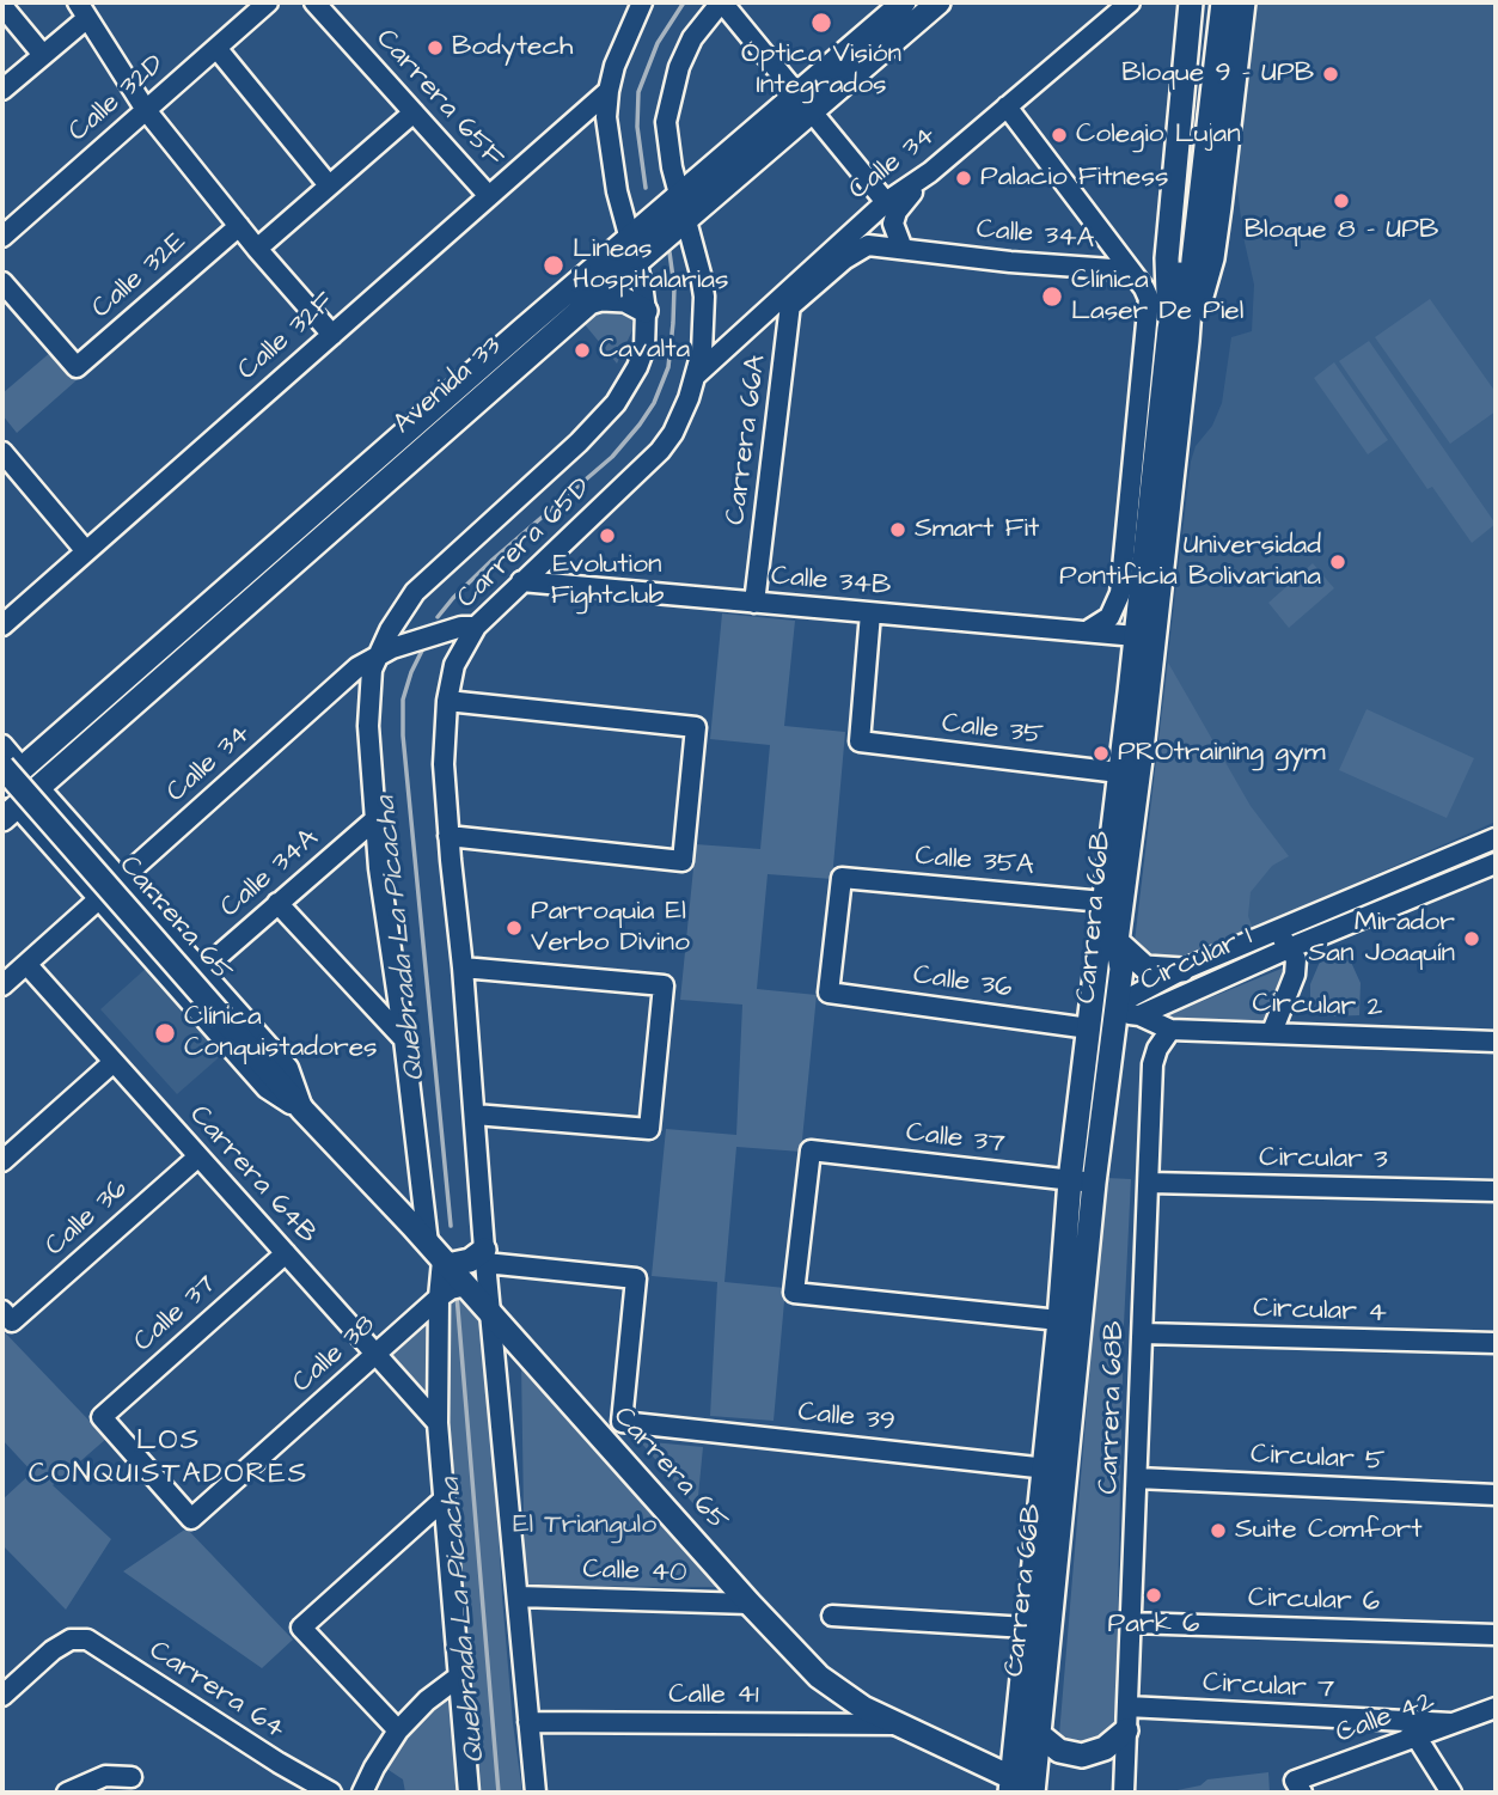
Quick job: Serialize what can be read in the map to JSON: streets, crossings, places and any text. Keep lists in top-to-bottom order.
{
  "streets": {
    "main road": ["Avenida 33", "Carrera 66B", "Carrera 65"],
    "street": [
      "Calle 32D",
      "Carrera 65F",
      "Calle 34",
      "Calle 34A",
      "Calle 32E",
      "Calle 32F",
      "Carrera 66A",
      "Carrera 65D",
      "Calle 34B",
      "Calle 35",
      "Calle 35A",
      "Circular 1",
      "Calle 36",
      "Circular 2",
      "Calle 37",
      "Circular 3",
      "Carrera 64B",
      "Circular 4",
      "Calle 38",
      "Carrera 68B",
      "Calle 39",
      "Circular 5",
      "Calle 40",
      "Circular 6",
      "Circular 7",
      "Carrera 64",
      "Calle 41",
      "Calle 42"
    ]
  },
  "crossings": [
    ["Carrera 65F", "Calle 32F"],
    ["Calle 34", "Carrera 66A"],
    ["Calle 34", "Carrera 65D"],
    ["Calle 34", "Carrera 65"],
    ["Calle 34", "Carrera 64B"],
    ["Calle 34A", "Carrera 66A"],
    ["Calle 34A", "Carrera 65D"],
    ["Calle 34A", "Carrera 65"],
    ["Calle 32F", "Carrera 65D"],
    ["Avenida 33", "Carrera 65D"],
    ["Avenida 33", "Carrera 65"],
    ["Carrera 66A", "Calle 34B"],
    ["Carrera 65D", "Calle 34B"],
    ["Carrera 65D", "Carrera 65"],
    ["Carrera 65D", "Calle 39"],
    ["Calle 34B", "Calle 35"],
    ["Calle 34B", "Carrera 66B"],
    ["Calle 35", "Carrera 66B"],
    ["Calle 35A", "Carrera 66B"],
    ["Calle 35A", "Calle 36"],
    ["Carrera 66B", "Carrera 65"],
    ["Carrera 66B", "Circular 1"],
    ["Carrera 66B", "Calle 36"],
    ["Carrera 66B", "Circular 2"],
    ["Carrera 66B", "Calle 37"],
    ["Carrera 66B", "Calle 39"],
    ["Carrera 65", "Calle 38"],
    ["Carrera 65", "Calle 40"],
    ["Carrera 65", "Calle 41"],
    ["Circular 1", "Circular 2"],
    ["Calle 36", "Carrera 64B"],
    ["Circular 2", "Carrera 68B"],
    ["Calle 37", "Carrera 64B"],
    ["Calle 37", "Calle 38"],
    ["Circular 3", "Carrera 68B"],
    ["Carrera 64B", "Calle 38"],
    ["Circular 4", "Carrera 68B"],
    ["Carrera 68B", "Circular 5"],
    ["Carrera 68B", "Circular 6"],
    ["Carrera 68B", "Circular 7"],
    ["Circular 7", "Calle 42"]
  ],
  "districts": ["LOS CONQUISTADORES"],
  "water": ["Quebrada La Picacha"],
  "parks": ["El Triangulo"],
  "places": [
    "Óptica Visión Integrados",
    "Bodytech",
    "Bloque 9 - UPB",
    "Colegio Lujan",
    "Palacio Fitness",
    "Bloque 8 - UPB",
    "Lineas Hospitalarias",
    "Clínica Laser De Piel",
    "Cavalta",
    "Smart Fit",
    "Evolution Fightclub",
    "Universidad Pontificia Bolivariana",
    "PROtraining gym",
    "Parroquia El Verbo Divino",
    "Mirador San Joaquín",
    "Clínica Conquistadores",
    "Suite Comfort",
    "Park 6"
  ]
}
